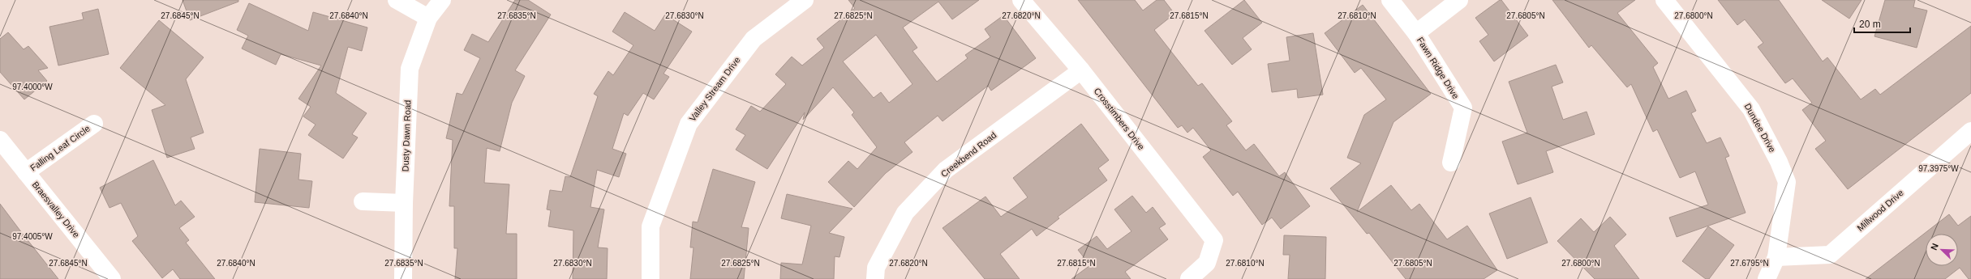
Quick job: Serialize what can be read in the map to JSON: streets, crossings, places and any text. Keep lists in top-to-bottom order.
{
  "streets": {
    "street": [
      "Fawn Ridge Drive",
      "Valley Stream Drive",
      "Crosstimbers Drive",
      "Dundee Drive",
      "Dusty Dawn Road",
      "Falling Leaf Circle",
      "Creekbend Road",
      "Braesvalley Drive",
      "Millwood Drive"
    ]
  },
  "crossings": [
    ["Crosstimbers Drive", "Creekbend Road"],
    ["Dundee Drive", "Millwood Drive"],
    ["Falling Leaf Circle", "Braesvalley Drive"]
  ],
  "scale_bar": "20 m",
  "north": "top left",
  "coordinates": [
    "27.6845°N",
    "27.6840°N",
    "27.6835°N",
    "27.6830°N",
    "27.6825°N",
    "27.6820°N",
    "27.6815°N",
    "27.6810°N",
    "27.6805°N",
    "27.6800°N",
    "97.4000°W",
    "97.3975°W",
    "97.4005°W",
    "27.6795°N"
  ]
}
